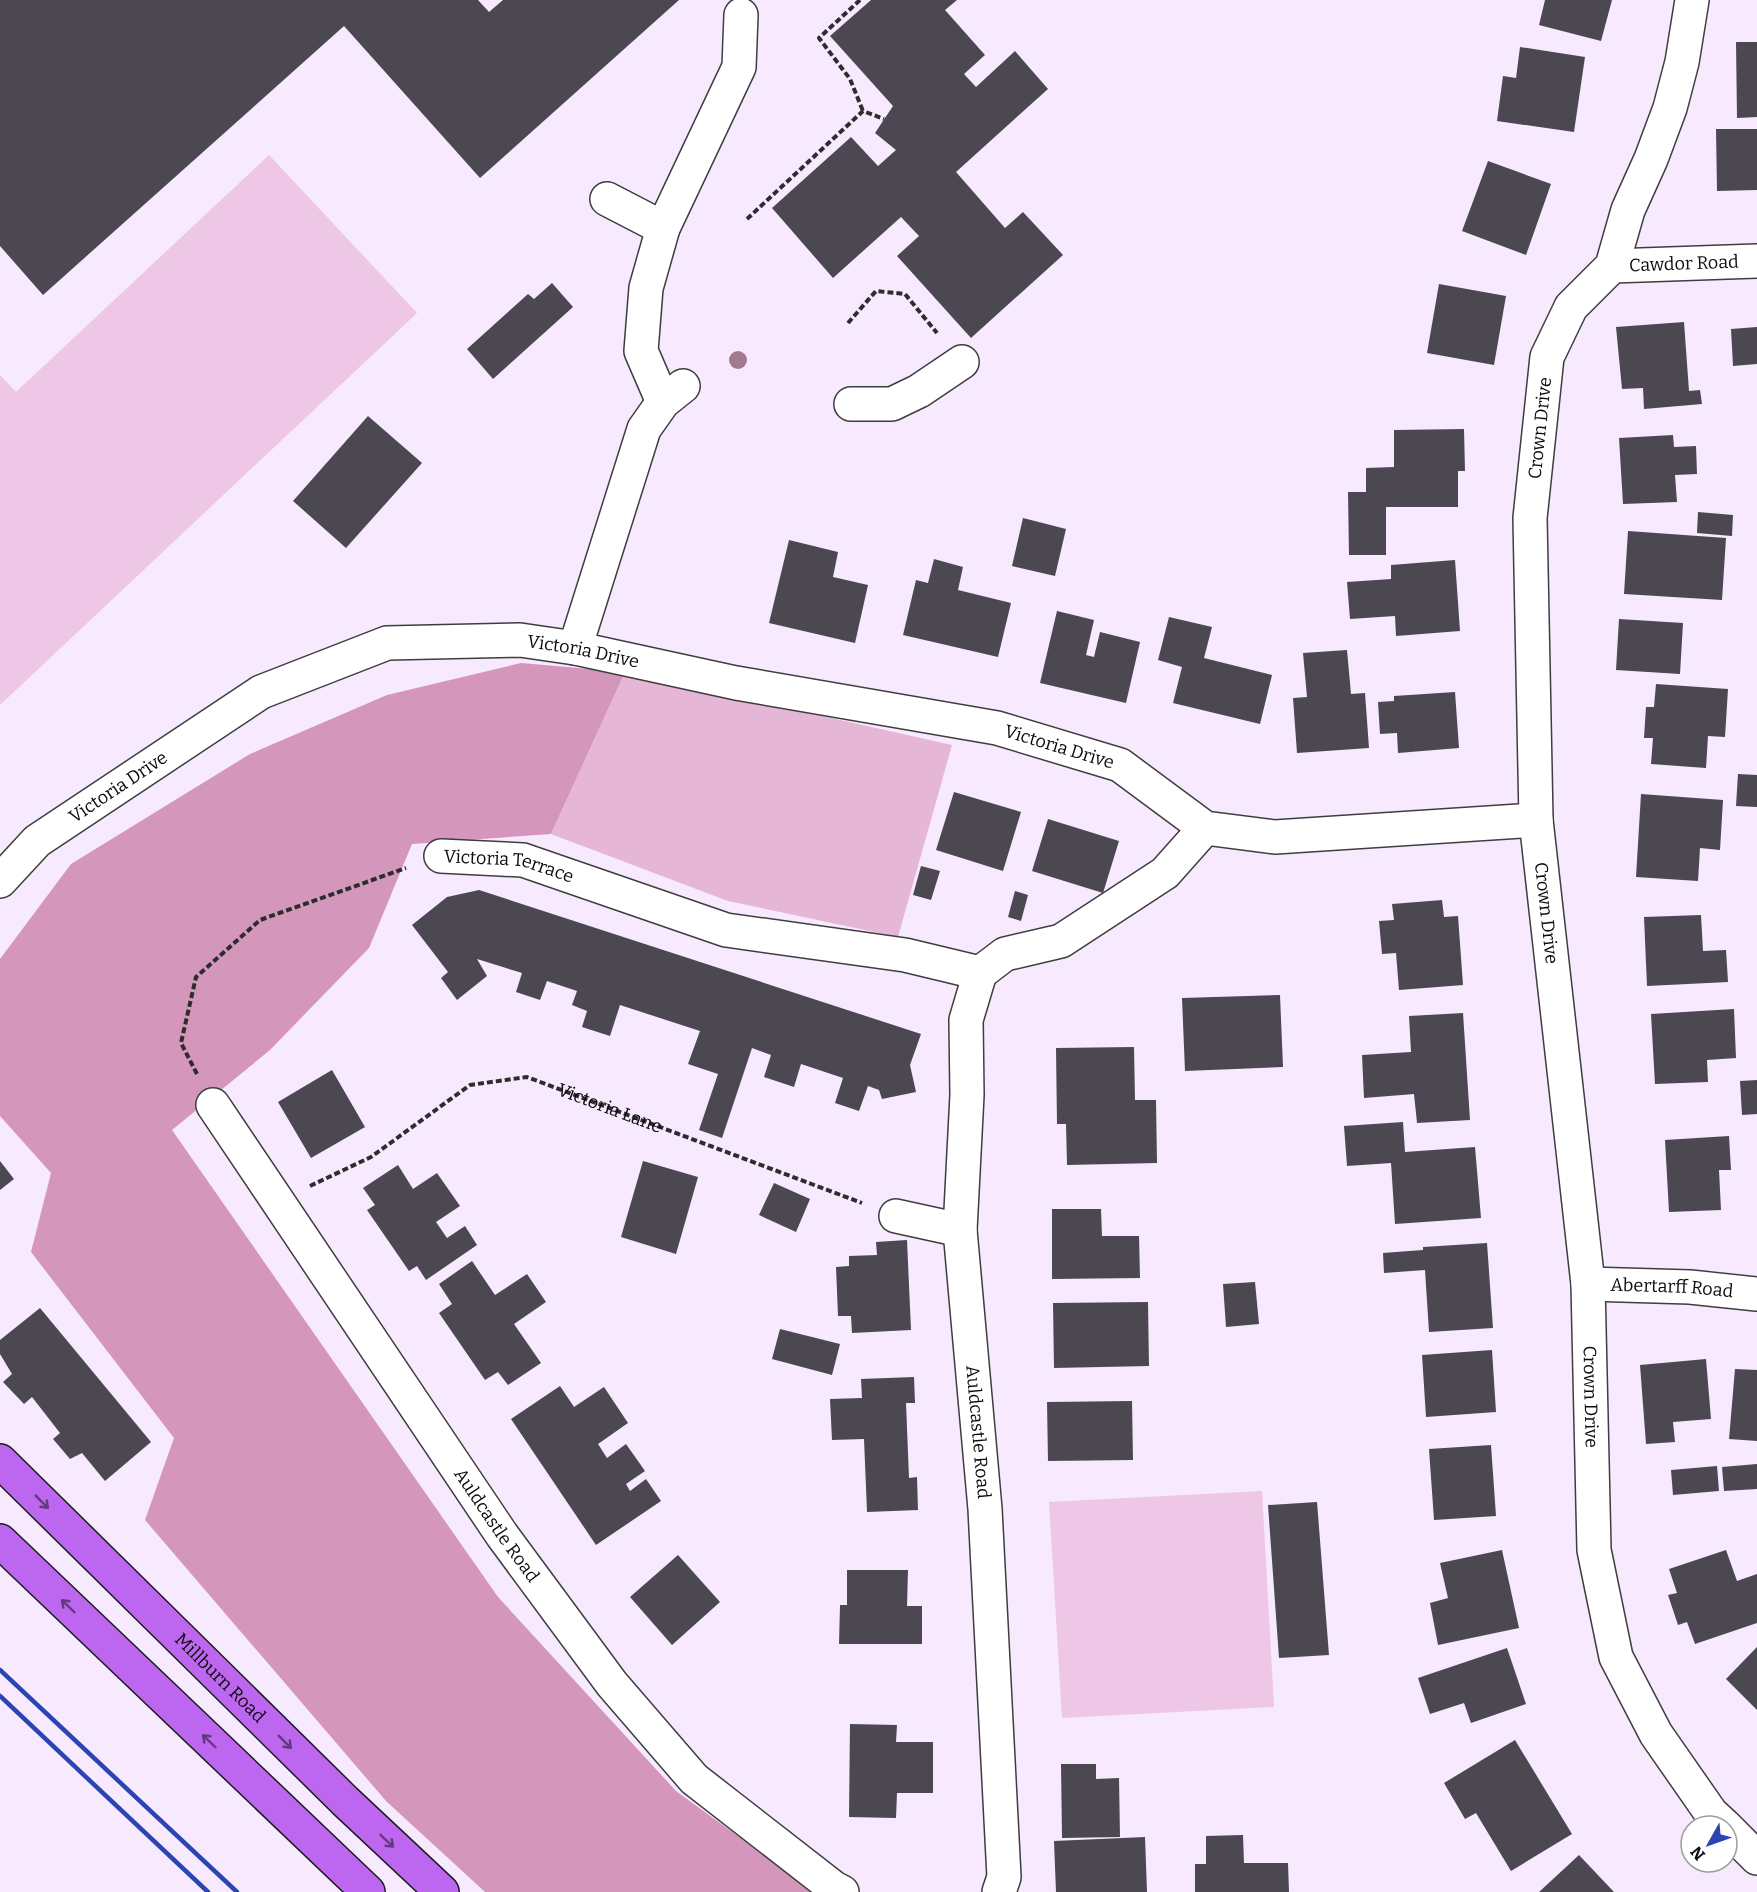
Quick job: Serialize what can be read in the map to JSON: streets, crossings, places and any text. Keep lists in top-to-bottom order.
{
  "streets": {
    "main road": ["Millburn Road"],
    "street": [
      "Cawdor Road",
      "Crown Drive",
      "Victoria Drive",
      "Victoria Terrace",
      "Abertarff Road",
      "Auldcastle Road"
    ],
    "path": ["Victoria Lane"]
  },
  "crossings": [
    ["Cawdor Road", "Crown Drive"],
    ["Crown Drive", "Victoria Drive"],
    ["Crown Drive", "Abertarff Road"],
    ["Victoria Terrace", "Auldcastle Road"],
    ["Victoria Lane", "Auldcastle Road"]
  ],
  "north": "bottom left"
}
